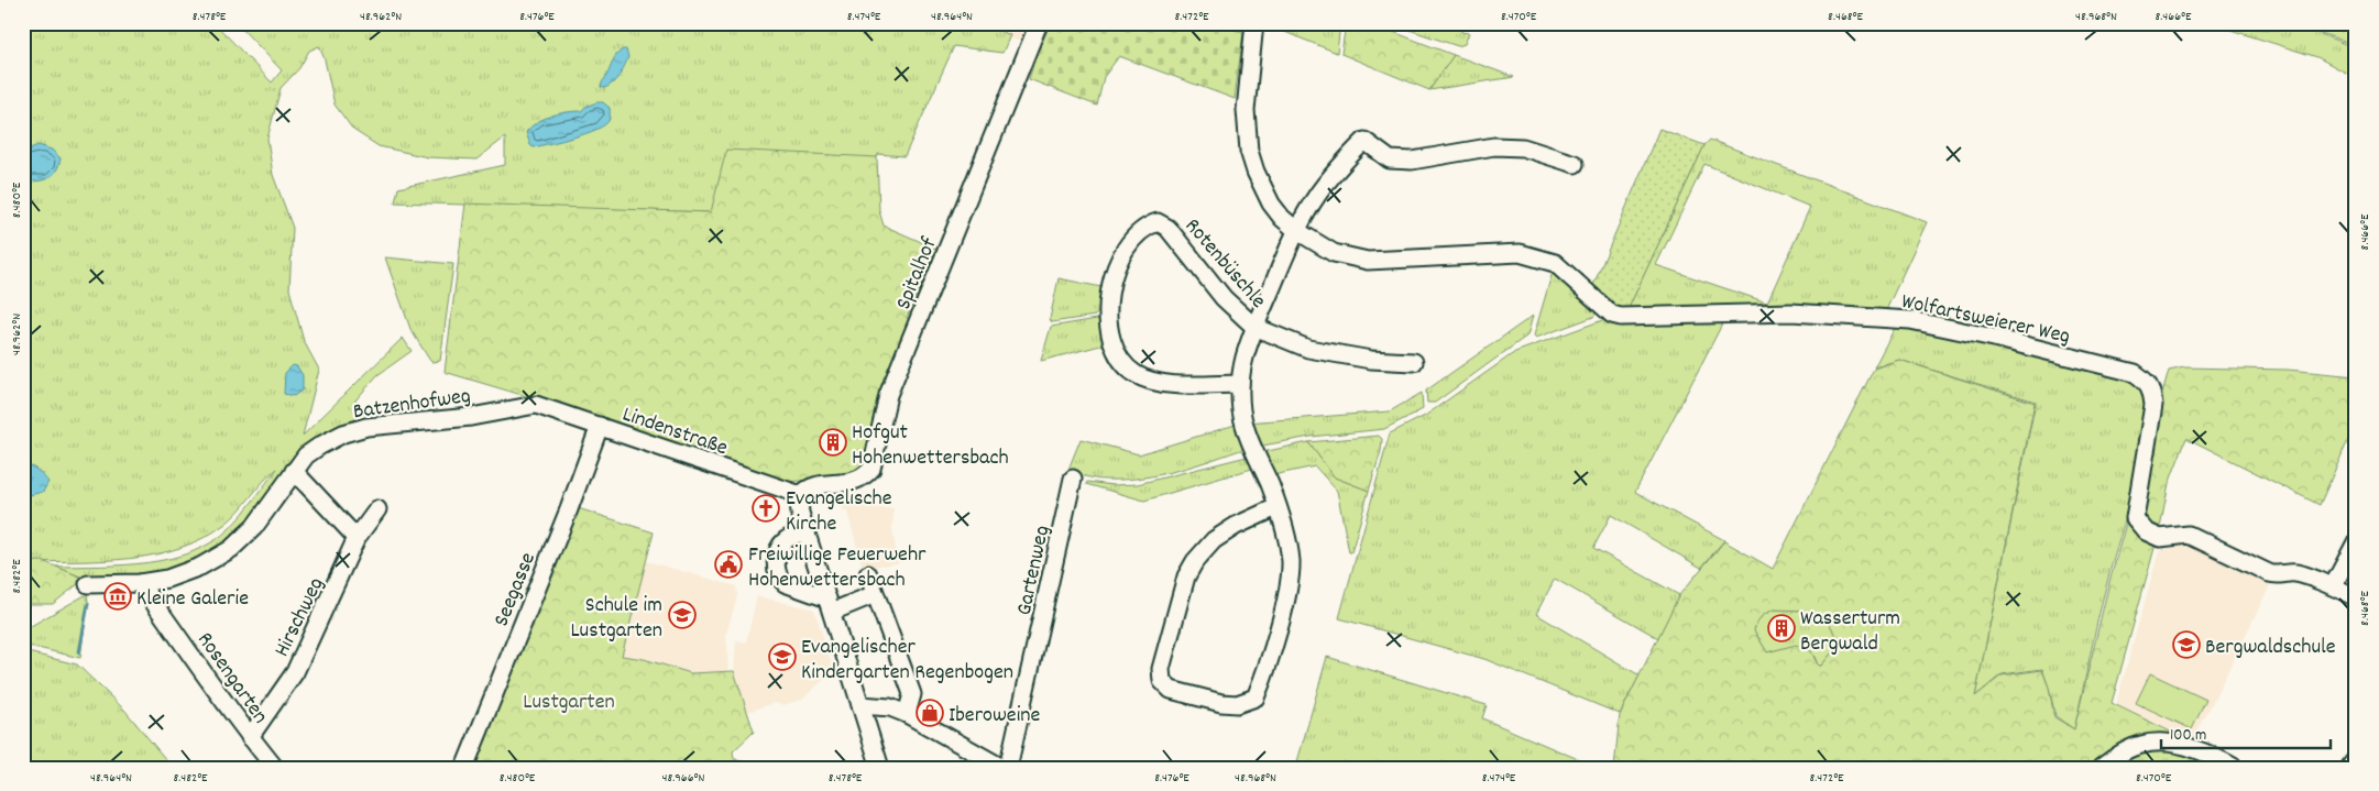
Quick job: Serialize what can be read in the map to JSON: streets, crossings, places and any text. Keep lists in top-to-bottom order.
{
  "streets": {
    "street": [
      "Rotenbüschle",
      "Spitalhof",
      "Wolfartsweierer Weg",
      "Batzenhofweg",
      "Lindenstraße",
      "Gartenweg",
      "Seegasse",
      "Hirschweg",
      "Rosengarten"
    ]
  },
  "crossings": [
    ["Spitalhof", "Lindenstraße"],
    ["Batzenhofweg", "Lindenstraße"],
    ["Batzenhofweg", "Rosengarten"],
    ["Lindenstraße", "Seegasse"],
    ["Hirschweg", "Rosengarten"]
  ],
  "parks": ["Lustgarten"],
  "places": {
    "building": ["Hofgut Hohenwettersbach", "Wasserturm Bergwald"],
    "church": ["Evangelische Kirche"],
    "public building": ["Freiwillige Feuerwehr Hohenwettersbach"],
    "museum": ["Kleine Galerie"],
    "school or university": ["Schule im Lustgarten", "Bergwaldschule", "Evangelischer Kindergarten Regenbogen"],
    "shop": ["Iberoweine"]
  },
  "scale_bar": "100 m",
  "coordinates": [
    "8.478°E",
    "48.962°N",
    "8.476°E",
    "8.474°E",
    "48.964°N",
    "8.472°E",
    "8.470°E",
    "8.468°E",
    "48.968°N",
    "8.466°E",
    "8.480°E",
    "8.482°E",
    "48.966°N"
  ]
}
